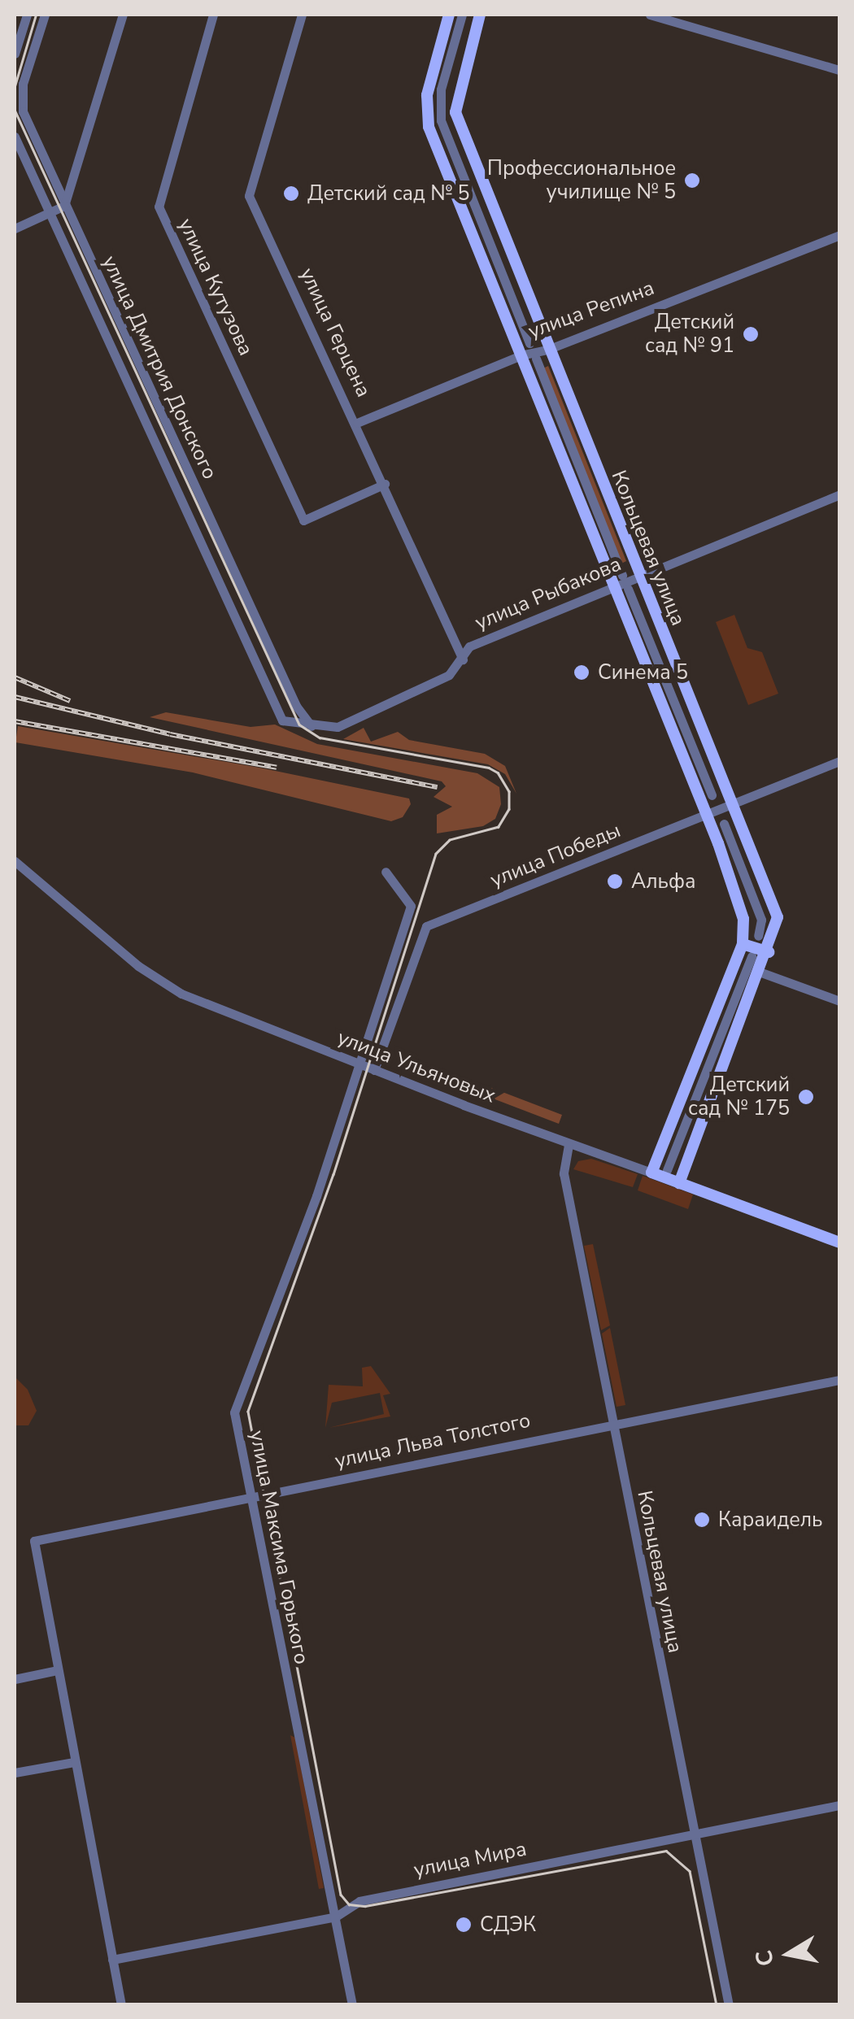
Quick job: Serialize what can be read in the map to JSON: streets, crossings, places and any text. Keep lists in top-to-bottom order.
{
  "streets": {
    "main road": ["Кольцевая улица", "улица Ульяновых"],
    "street": [
      "улица Кутузова",
      "улица Репина",
      "улица Герцена",
      "улица Дмитрия Донского",
      "улица Рыбакова",
      "улица Победы",
      "улица Льва Толстого",
      "улица Максима Горького",
      "улица Мира"
    ]
  },
  "crossings": [
    ["улица Кутузова", "улица Герцена"],
    ["улица Репина", "улица Герцена"],
    ["улица Репина", "Кольцевая улица"],
    ["улица Герцена", "улица Рыбакова"],
    ["улица Дмитрия Донского", "улица Рыбакова"],
    ["Кольцевая улица", "улица Рыбакова"],
    ["Кольцевая улица", "улица Победы"],
    ["Кольцевая улица", "улица Ульяновых"],
    ["Кольцевая улица", "улица Льва Толстого"],
    ["Кольцевая улица", "улица Мира"],
    ["улица Победы", "улица Ульяновых"],
    ["улица Ульяновых", "улица Максима Горького"],
    ["улица Льва Толстого", "улица Максима Горького"],
    ["улица Максима Горького", "улица Мира"]
  ],
  "places": [
    "Профессиональное училище № 5",
    "Детский сад № 5",
    "Детский сад № 91",
    "Синема 5",
    "Альфа",
    "Детский сад № 175",
    "Караидель",
    "СДЭК"
  ],
  "north": "left"
}
